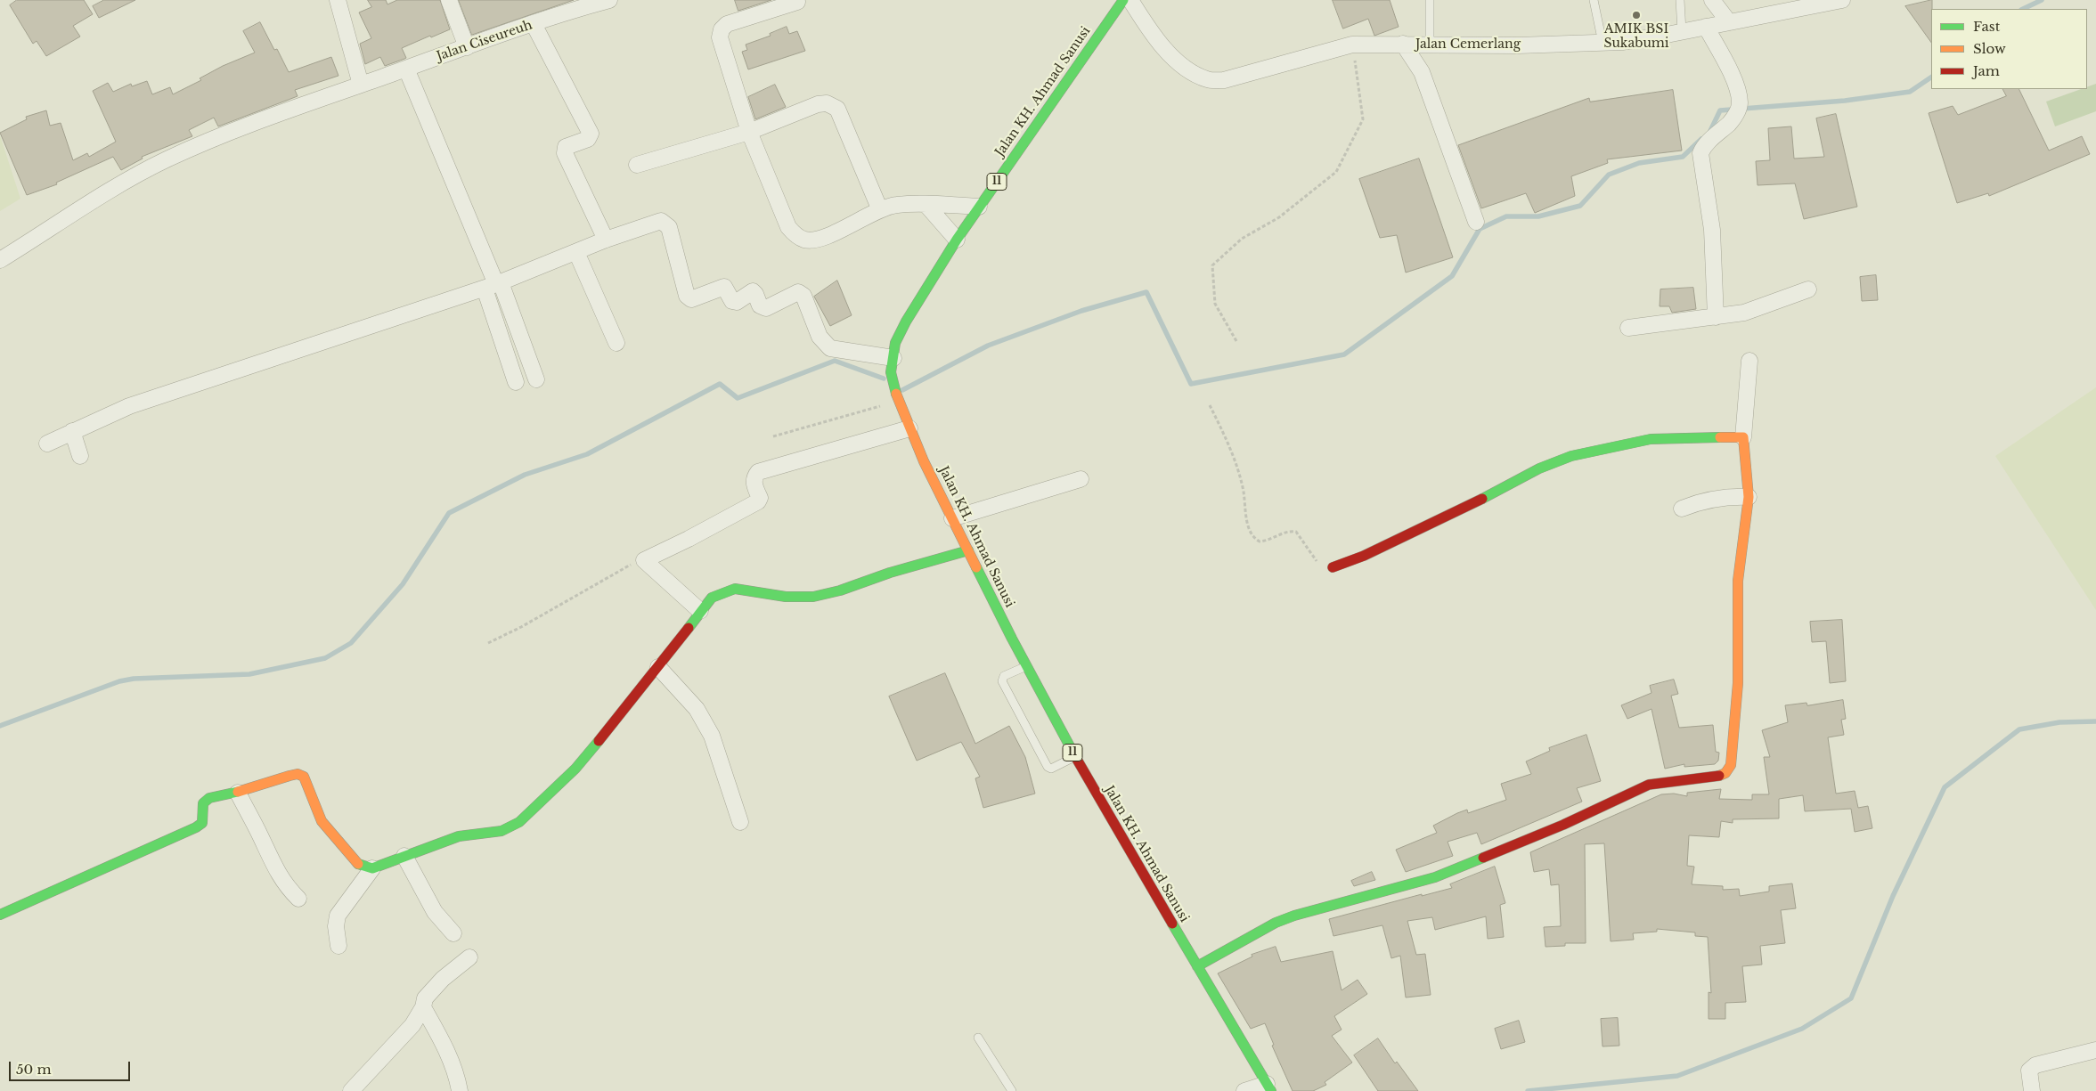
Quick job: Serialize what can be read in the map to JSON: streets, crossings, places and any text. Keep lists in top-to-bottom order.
{
  "streets": {
    "main road": ["Jalan KH. Ahmad Sanusi", "11"],
    "street": ["Jalan Ciseureuh", "Jalan Cemerlang"]
  },
  "places": ["AMIK BSI Sukabumi"],
  "legend": ["Fast", "Slow", "Jam"],
  "scale_bar": "50 m"
}
